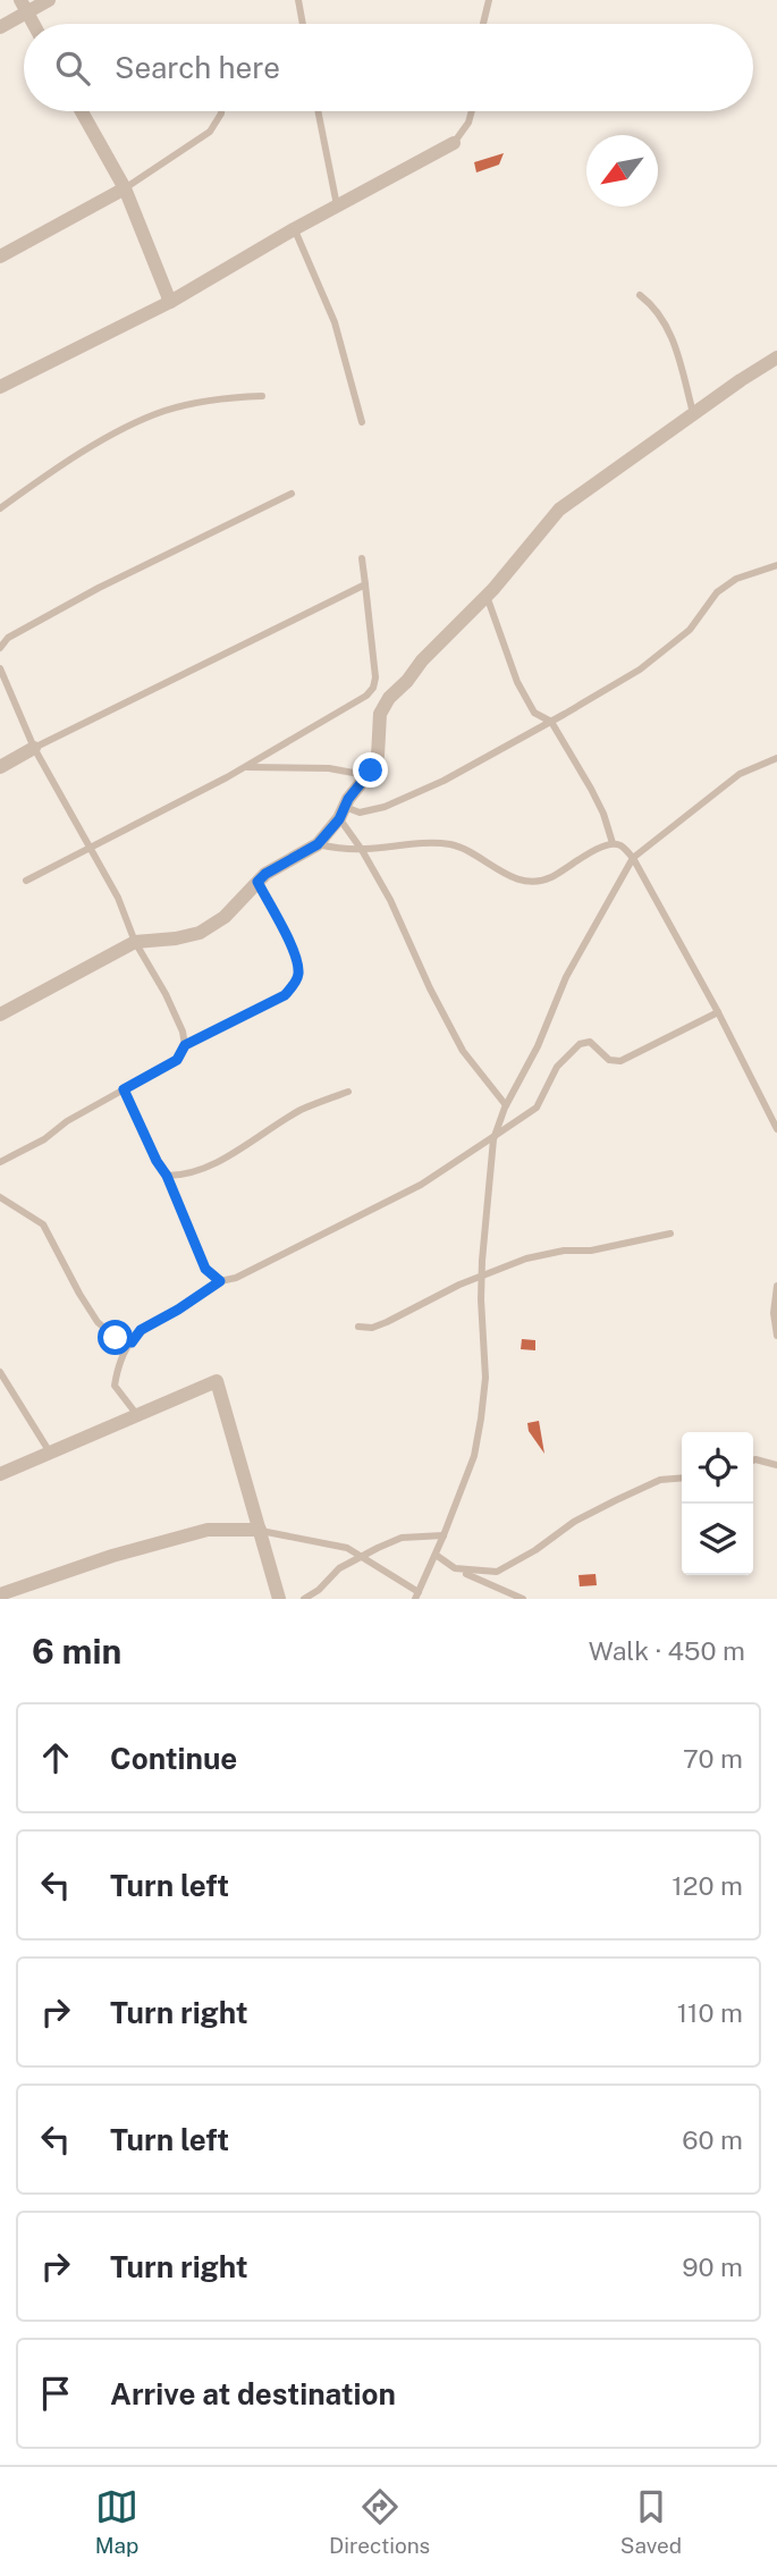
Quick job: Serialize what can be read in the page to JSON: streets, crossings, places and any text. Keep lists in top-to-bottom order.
{
  "north": "bottom left",
  "page": {
    "search": "Search here",
    "heading": ["6 min", "Walk · 450 m"],
    "list": [
      ["Continue", "70 m"],
      ["Turn left", "120 m"],
      ["Turn right", "110 m"],
      ["Turn left", "60 m"],
      ["Turn right", "90 m"],
      "Arrive at destination"
    ],
    "nav": ["Map", "Directions", "Saved"]
  }
}
